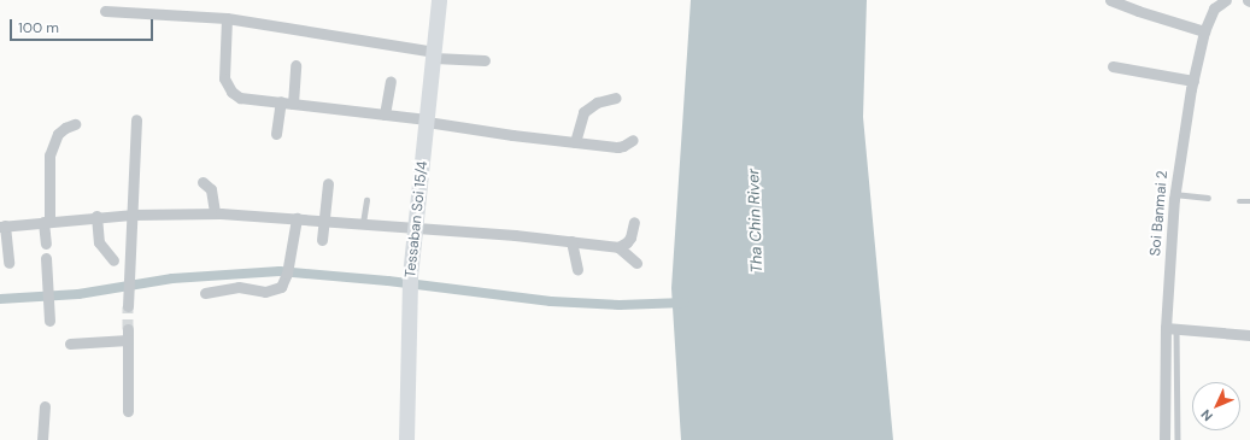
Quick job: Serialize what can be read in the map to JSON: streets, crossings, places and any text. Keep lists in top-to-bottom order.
{
  "streets": {
    "street": ["Soi Banmai 2", "Tessaban Soi 15/4"]
  },
  "water": ["Tha Chin River"],
  "scale_bar": "100 m",
  "north": "bottom left"
}
